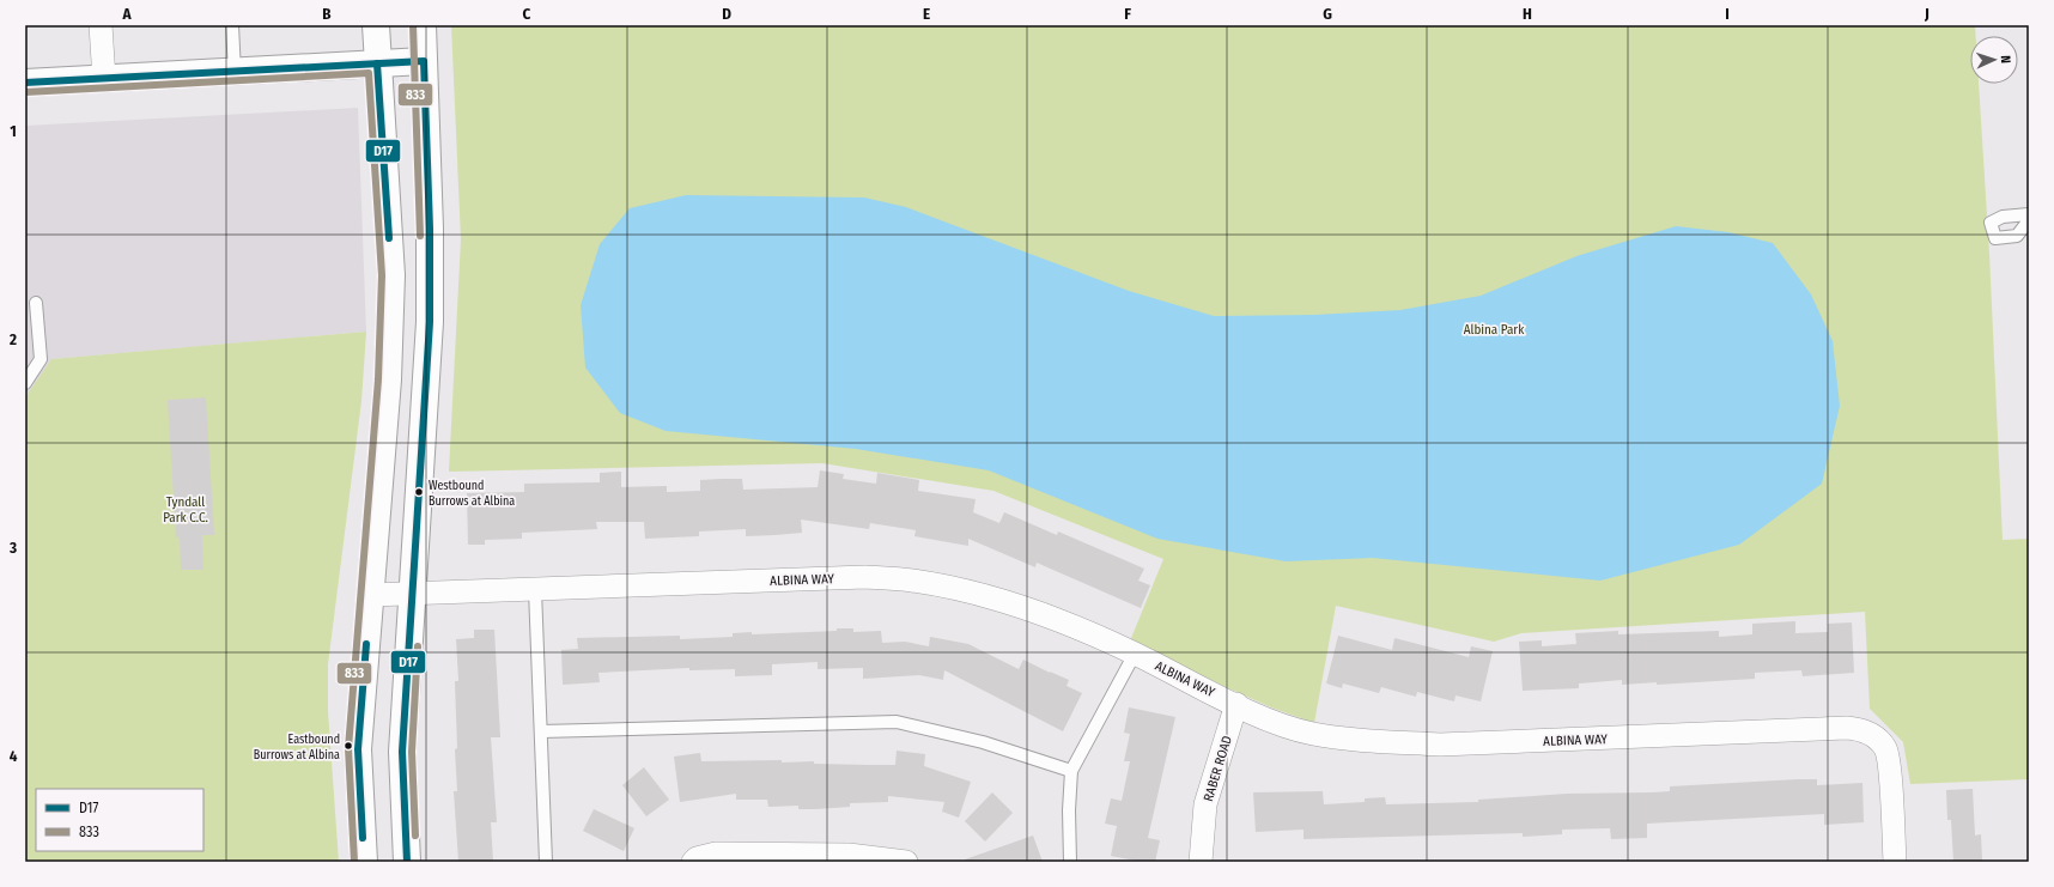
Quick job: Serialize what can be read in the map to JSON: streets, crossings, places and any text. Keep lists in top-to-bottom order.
{
  "streets": {
    "street": ["ALBINA WAY", "RABER ROAD"]
  },
  "crossings": [
    ["ALBINA WAY", "RABER ROAD"]
  ],
  "parks": ["Albina Park", "Tyndall Park C.C."],
  "places": ["Westbound Burrows at Albina", "Eastbound Burrows at Albina"],
  "lines": ["transit line 833", "transit line D17"],
  "legend": ["D17", "833"],
  "north": "right",
  "grid": {
    "columns": [
      "A",
      "B",
      "C",
      "D",
      "E",
      "F",
      "G",
      "H",
      "I",
      "J"
    ],
    "rows": [
      "1",
      "2",
      "3",
      "4"
    ]
  }
}
